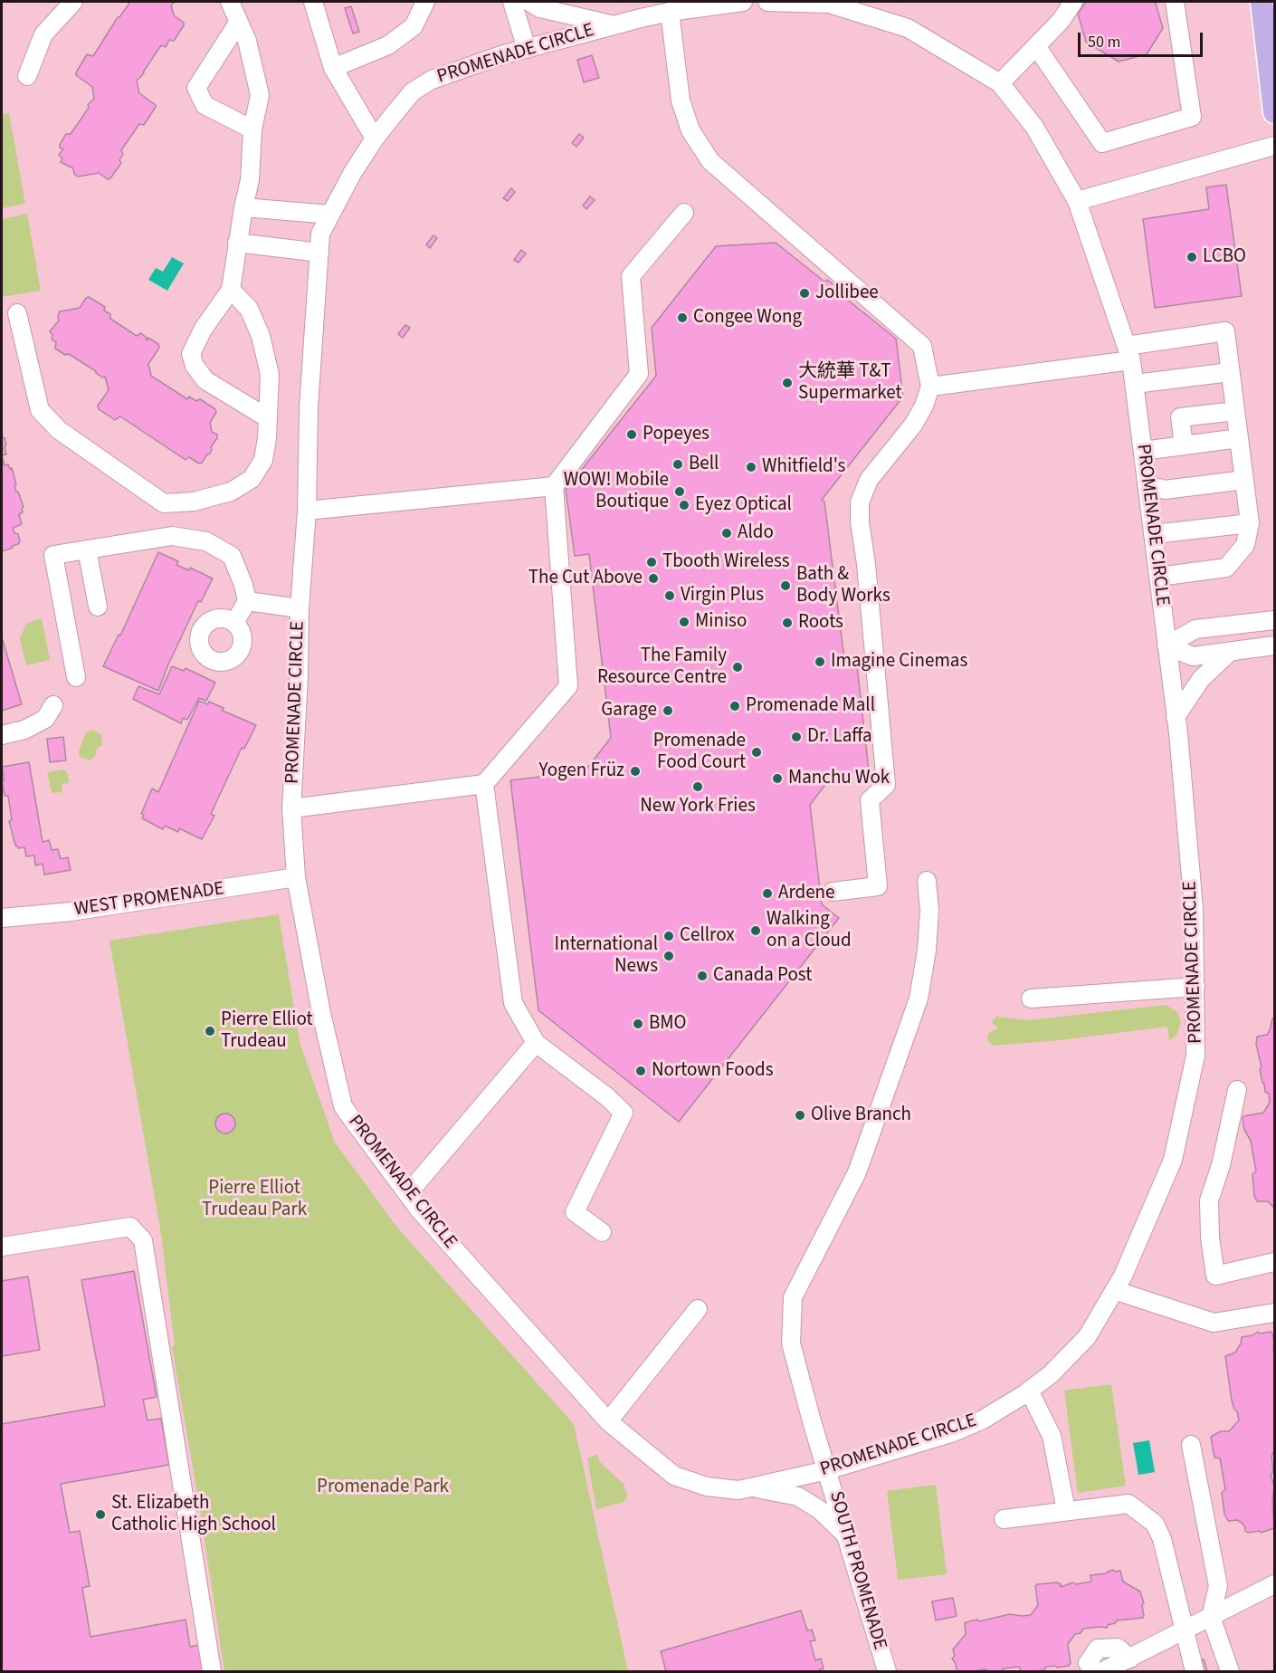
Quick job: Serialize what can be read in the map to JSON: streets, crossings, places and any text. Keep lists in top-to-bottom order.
{
  "streets": {
    "street": ["PROMENADE CIRCLE", "WEST PROMENADE", "SOUTH PROMENADE"]
  },
  "crossings": [
    ["PROMENADE CIRCLE", "WEST PROMENADE"],
    ["PROMENADE CIRCLE", "SOUTH PROMENADE"]
  ],
  "parks": ["Pierre Elliot Trudeau Park", "Promenade Park"],
  "places": [
    "LCBO",
    "Jollibee",
    "Congee Wong",
    "大統華 T&T Supermarket",
    "Popeyes",
    "Bell",
    "Whitfield's",
    "WOW! Mobile Boutique",
    "Eyez Optical",
    "Aldo",
    "Tbooth Wireless",
    "The Cut Above",
    "Bath & Body Works",
    "Virgin Plus",
    "Miniso",
    "Roots",
    "Imagine Cinemas",
    "The Family Resource Centre",
    "Promenade Mall",
    "Garage",
    "Dr. Laffa",
    "Promenade Food Court",
    "Yogen Früz",
    "Manchu Wok",
    "New York Fries",
    "Ardene",
    "Walking on a Cloud",
    "Cellrox",
    "International News",
    "Canada Post",
    "BMO",
    "Pierre Elliot Trudeau",
    "Nortown Foods",
    "Olive Branch",
    "St. Elizabeth Catholic High School"
  ],
  "scale_bar": "50 m"
}
